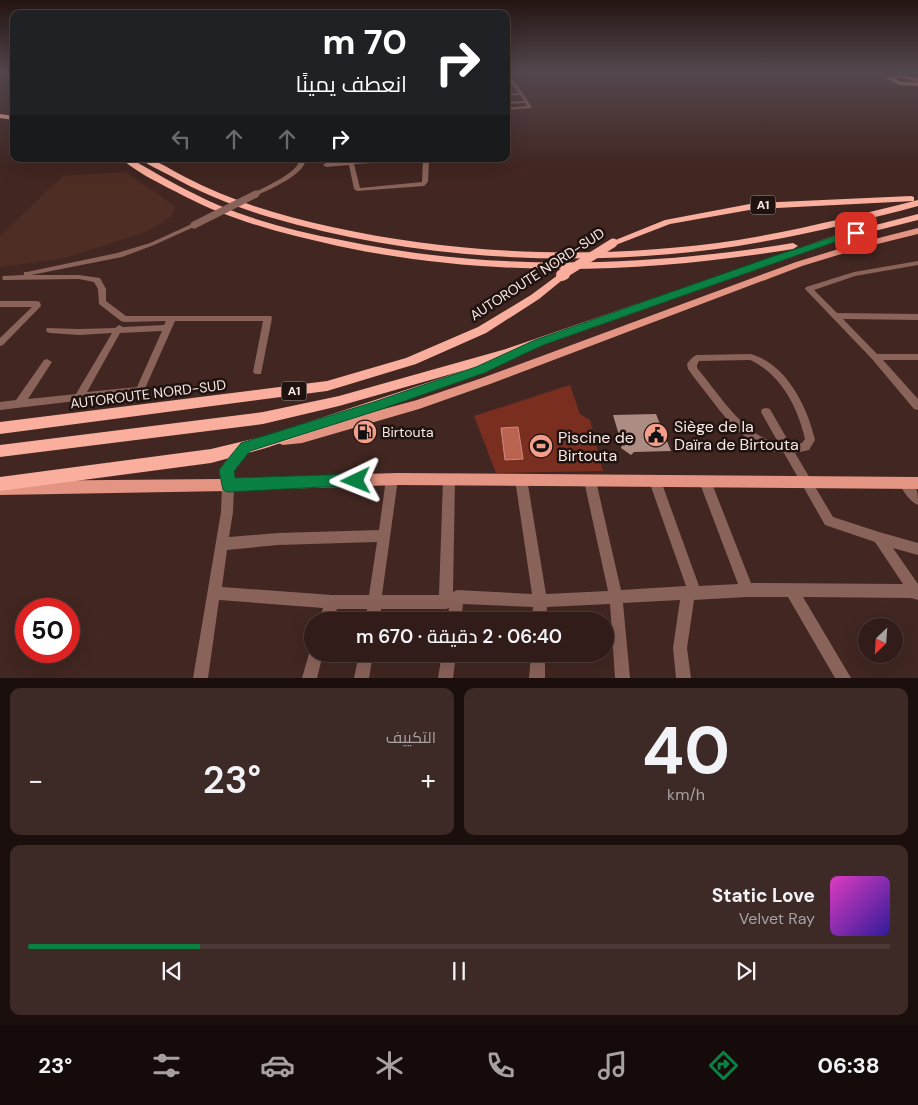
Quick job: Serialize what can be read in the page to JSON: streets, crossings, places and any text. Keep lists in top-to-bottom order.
{
  "streets": {
    "highway": ["A1", "AUTOROUTE NORD-SUD"]
  },
  "places": {
    "fuel station": ["Birtouta"],
    "public building": ["Siège de la Daïra de Birtouta"],
    "sports": ["Piscine de Birtouta"]
  },
  "north": "bottom left",
  "page": {
    "turn": ["70 m", "انعطف يمينًا"],
    "limit": "50",
    "trip": "06:40 · 2 دقيقة · 670 m",
    "tile": [
      ["40", "km/h"],
      "التكييف"
    ],
    "heat": ["−", "23°", "+"],
    "song": ["Static Love", "Velvet Ray"],
    "tabs": ["06:38", "23°"]
  }
}
